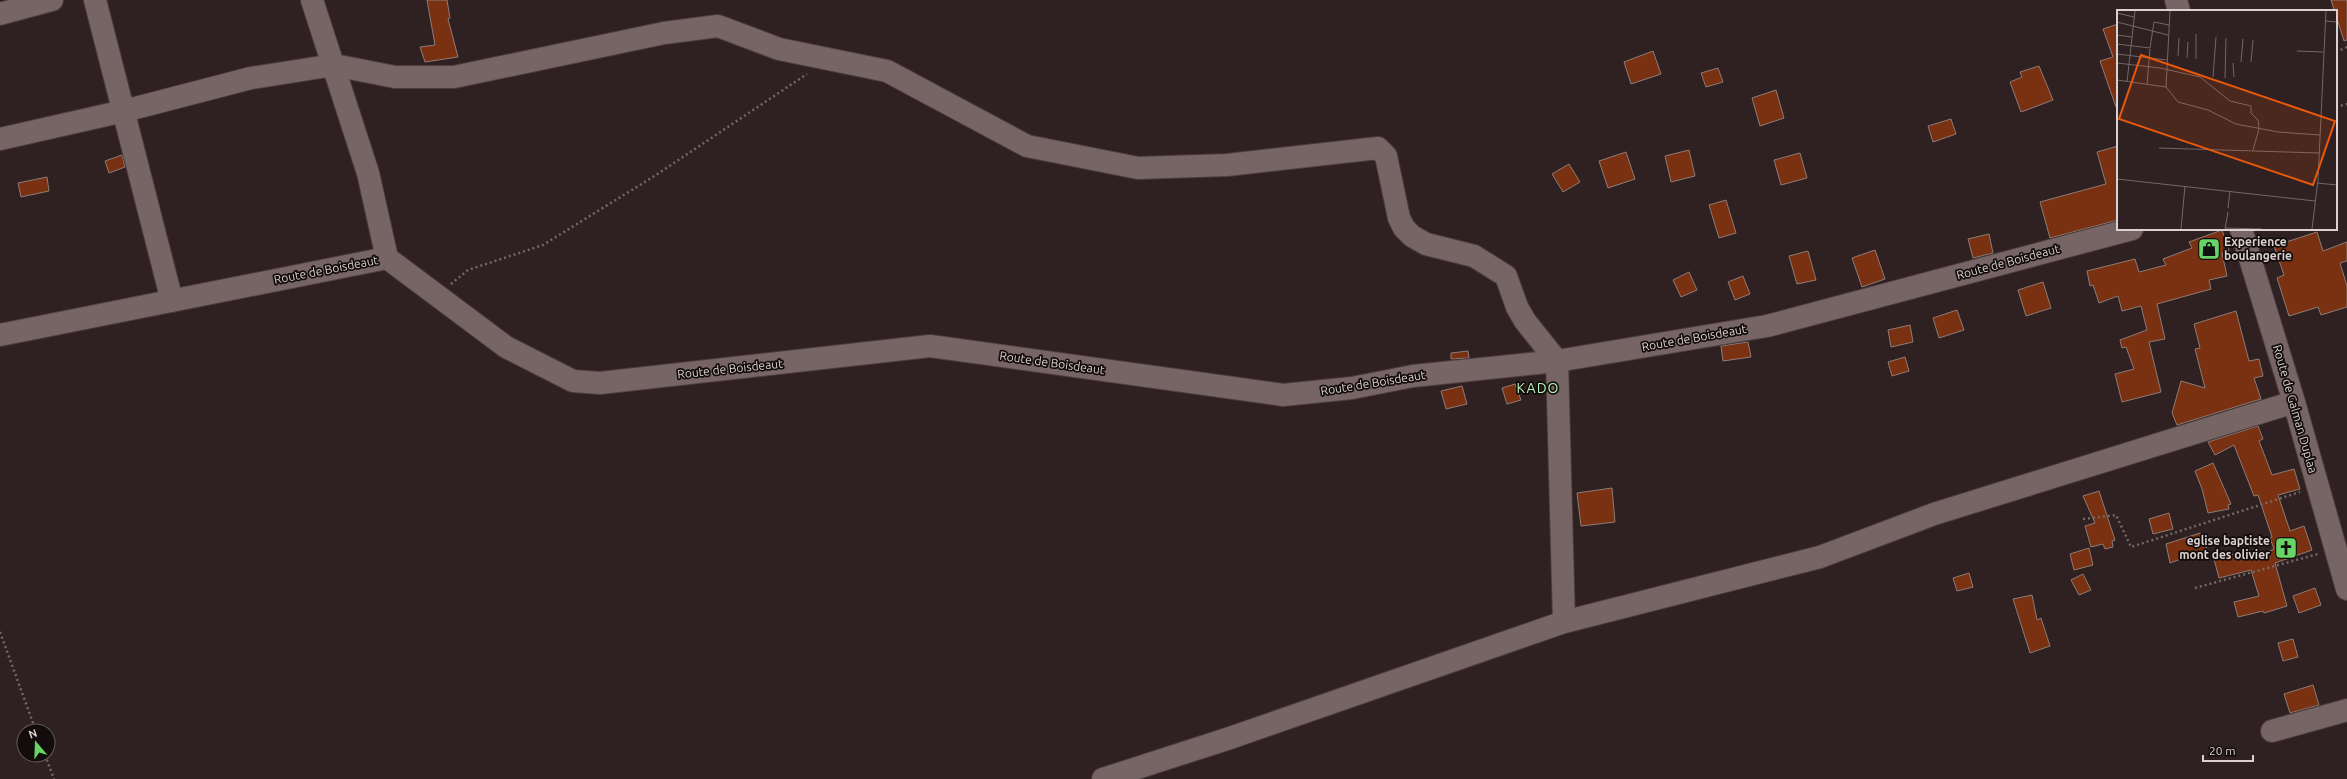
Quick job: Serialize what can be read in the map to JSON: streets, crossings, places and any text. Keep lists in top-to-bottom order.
{
  "streets": {
    "street": ["Route de Boisdeaut", "Route de Galman Duplaa"]
  },
  "districts": ["KADO"],
  "places": {
    "shop": ["Experience boulangerie"],
    "church": ["eglise baptiste mont des olivier"]
  },
  "scale_bar": "20 m",
  "north": "top"
}
